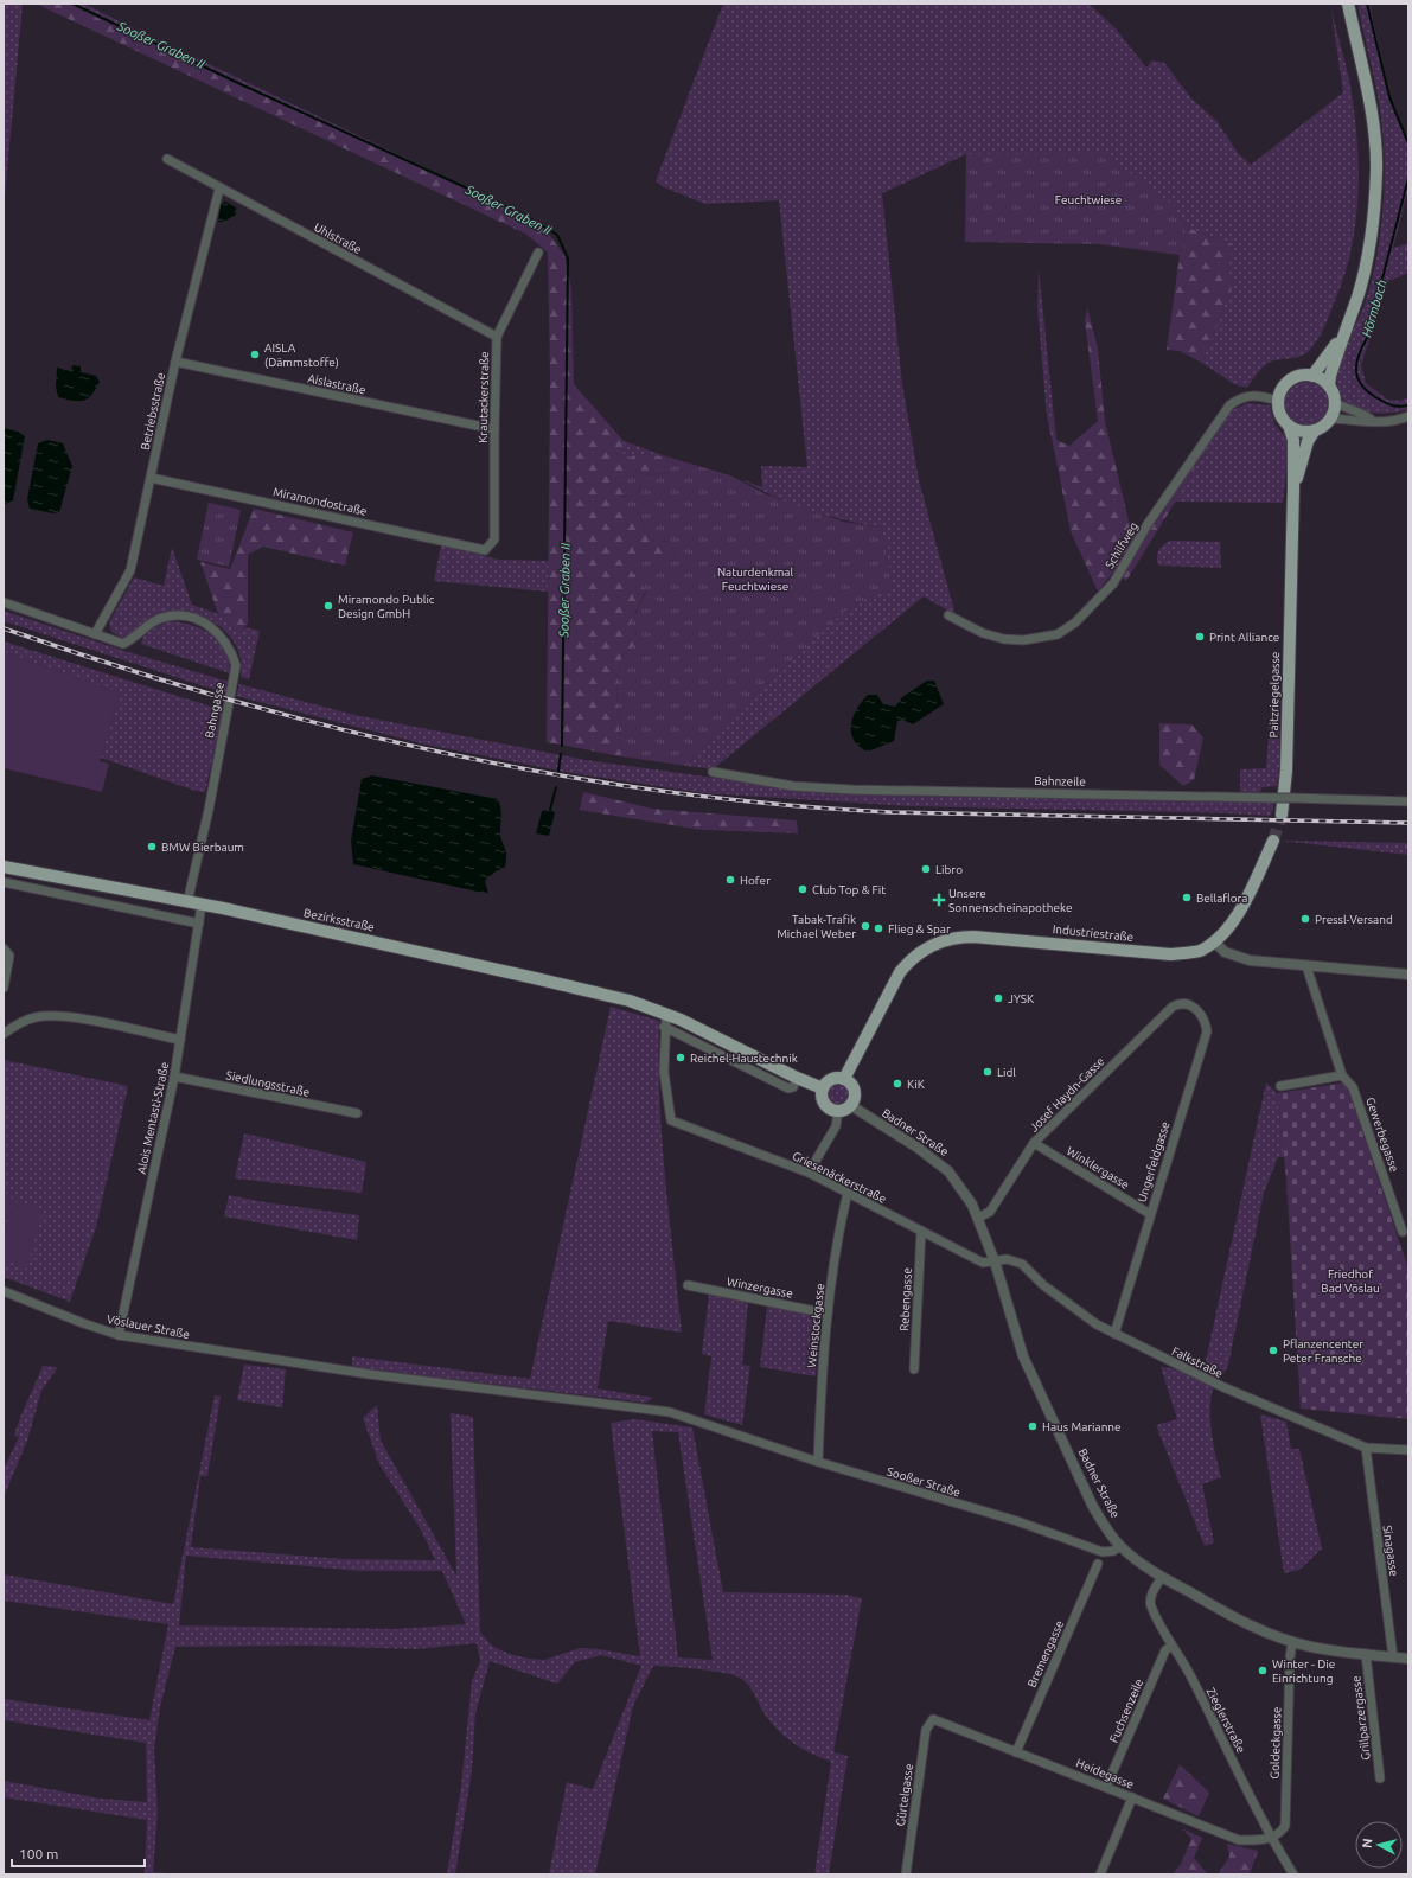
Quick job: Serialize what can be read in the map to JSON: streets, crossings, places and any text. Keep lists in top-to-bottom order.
{
  "streets": {
    "main road": ["Paitzriegelgasse", "Bezirksstraße", "Industriestraße"],
    "street": [
      "Uhlstraße",
      "Aislastraße",
      "Krautackerstraße",
      "Betriebsstraße",
      "Miramondostraße",
      "Schilfweg",
      "Bahngasse",
      "Bahnzeile",
      "Siedlungsstraße",
      "Josef Haydn-Gasse",
      "Alois Mentasti-Straße",
      "Badner Straße",
      "Gewerbegasse",
      "Ungerfeldgasse",
      "Winklergasse",
      "Griesenäckerstraße",
      "Winzergasse",
      "Rebengasse",
      "Weinstockgasse",
      "Vöslauer Straße",
      "Falkstraße",
      "Sooßer Straße",
      "Sinagasse",
      "Bremengasse",
      "Fuchsenzeile",
      "Grillparzergasse",
      "Zieglerstraße",
      "Goldeckgasse",
      "Heidegasse",
      "Gürtelgasse"
    ]
  },
  "crossings": [
    ["Uhlstraße", "Krautackerstraße"],
    ["Uhlstraße", "Betriebsstraße"],
    ["Aislastraße", "Krautackerstraße"],
    ["Aislastraße", "Betriebsstraße"],
    ["Krautackerstraße", "Miramondostraße"],
    ["Betriebsstraße", "Miramondostraße"],
    ["Betriebsstraße", "Bahngasse"],
    ["Schilfweg", "Paitzriegelgasse"],
    ["Bahngasse", "Bezirksstraße"],
    ["Bezirksstraße", "Alois Mentasti-Straße"],
    ["Industriestraße", "Badner Straße"],
    ["Siedlungsstraße", "Alois Mentasti-Straße"],
    ["Josef Haydn-Gasse", "Badner Straße"],
    ["Josef Haydn-Gasse", "Ungerfeldgasse"],
    ["Josef Haydn-Gasse", "Winklergasse"],
    ["Alois Mentasti-Straße", "Vöslauer Straße"],
    ["Badner Straße", "Griesenäckerstraße"],
    ["Badner Straße", "Falkstraße"],
    ["Badner Straße", "Sooßer Straße"],
    ["Badner Straße", "Sinagasse"],
    ["Badner Straße", "Grillparzergasse"],
    ["Badner Straße", "Zieglerstraße"],
    ["Badner Straße", "Goldeckgasse"],
    ["Ungerfeldgasse", "Winklergasse"],
    ["Ungerfeldgasse", "Falkstraße"],
    ["Griesenäckerstraße", "Rebengasse"],
    ["Griesenäckerstraße", "Weinstockgasse"],
    ["Griesenäckerstraße", "Falkstraße"],
    ["Winzergasse", "Weinstockgasse"],
    ["Weinstockgasse", "Sooßer Straße"],
    ["Vöslauer Straße", "Sooßer Straße"],
    ["Falkstraße", "Sinagasse"],
    ["Bremengasse", "Heidegasse"],
    ["Fuchsenzeile", "Zieglerstraße"],
    ["Fuchsenzeile", "Heidegasse"],
    ["Zieglerstraße", "Goldeckgasse"],
    ["Zieglerstraße", "Heidegasse"],
    ["Goldeckgasse", "Heidegasse"],
    ["Heidegasse", "Gürtelgasse"]
  ],
  "water": ["Sooßer Graben II", "Hörmbach"],
  "parks": ["Feuchtwiese", "Naturdenkmal Feuchtwiese", "Friedhof Bad Vöslau"],
  "places": {
    "other": [
      "AISLA (Dämmstoffe)",
      "Miramondo Public Design GmbH",
      "Print Alliance",
      "BMW Bierbaum",
      "Libro",
      "Hofer",
      "Club Top & Fit",
      "Bellaflora",
      "Pressl-Versand",
      "Tabak-Trafik Michael Weber",
      "Flieg & Spar",
      "JYSK",
      "Reichel-Haustechnik",
      "Lidl",
      "KiK",
      "Pflanzencenter Peter Fransche",
      "Haus Marianne",
      "Winter - Die Einrichtung"
    ],
    "health": ["Unsere Sonnenscheinapotheke"]
  },
  "scale_bar": "100 m",
  "north": "left"
}
